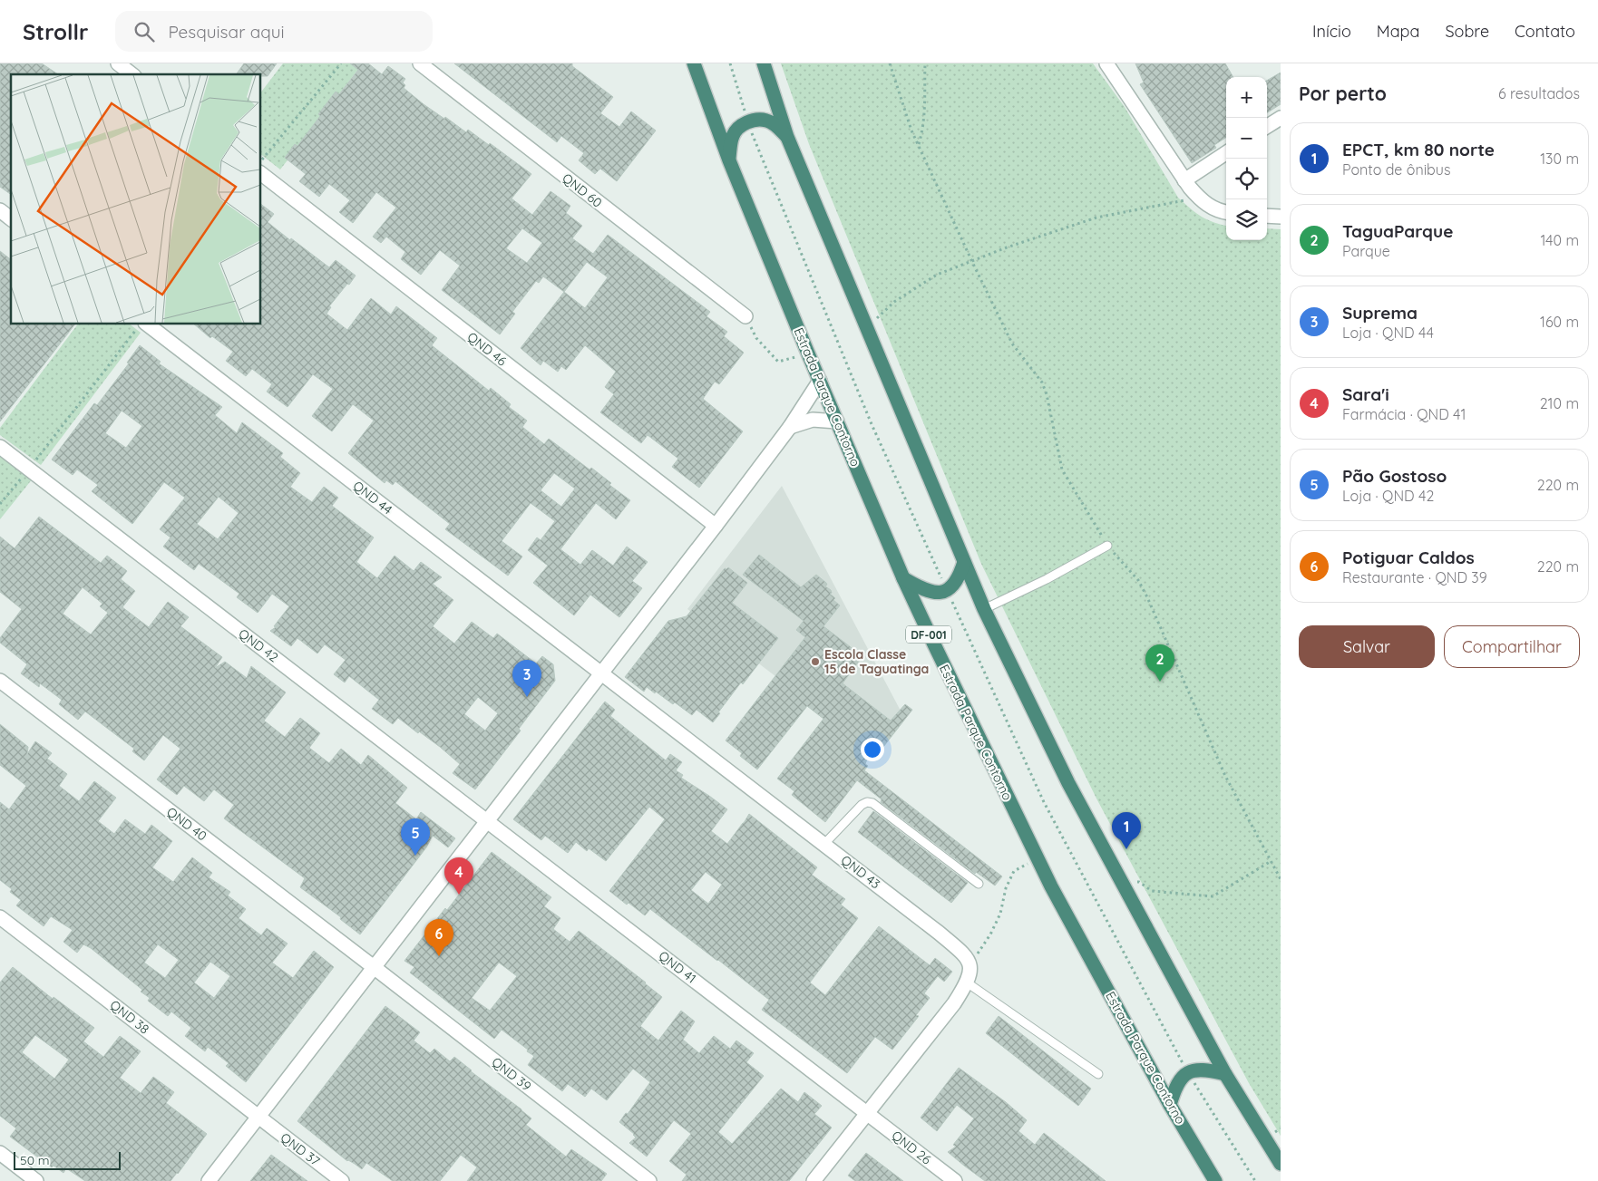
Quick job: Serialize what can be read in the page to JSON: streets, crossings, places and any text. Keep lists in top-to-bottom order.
{
  "streets": {
    "highway": ["Estrada Parque Contorno", "DF-001"],
    "street": [
      "QND 60",
      "QND 46",
      "QND 44",
      "QND 42",
      "QND 40",
      "QND 43",
      "QND 41",
      "QND 38",
      "QND 39",
      "QND 26",
      "QND 37"
    ]
  },
  "crossings": [
    ["QND 44", "QND 43"],
    ["QND 42", "QND 41"],
    ["QND 40", "QND 39"],
    ["QND 41", "QND 26"],
    ["QND 38", "QND 37"]
  ],
  "places": ["Escola Classe 15 de Taguatinga"],
  "scale_bar": "50 m",
  "page": {
    "header": "Strollr",
    "search": "Pesquisar aqui",
    "nav": [
      "Início",
      "Mapa",
      "Sobre",
      "Contato"
    ],
    "heading": ["Por perto", "6 resultados"],
    "map_buttons": ["+", "−"],
    "list": [
      {
        "mark": "1",
        "name": "EPCT, km 80 norte",
        "note": "Ponto de ônibus",
        "value": "130 m"
      },
      {
        "mark": "2",
        "name": "TaguaParque",
        "note": "Parque",
        "value": "140 m"
      },
      {
        "mark": "3",
        "name": "Suprema",
        "note": "Loja · QND 44",
        "value": "160 m"
      },
      {
        "mark": "4",
        "name": "Sara'i",
        "note": "Farmácia · QND 41",
        "value": "210 m"
      },
      {
        "mark": "5",
        "name": "Pão Gostoso",
        "note": "Loja · QND 42",
        "value": "220 m"
      },
      {
        "mark": "6",
        "name": "Potiguar Caldos",
        "note": "Restaurante · QND 39",
        "value": "220 m"
      }
    ],
    "buttons": ["Salvar", "Compartilhar"],
    "pins": [
      "2",
      "3",
      "1",
      "5",
      "4",
      "6"
    ],
    "scale": "50 m"
  }
}
